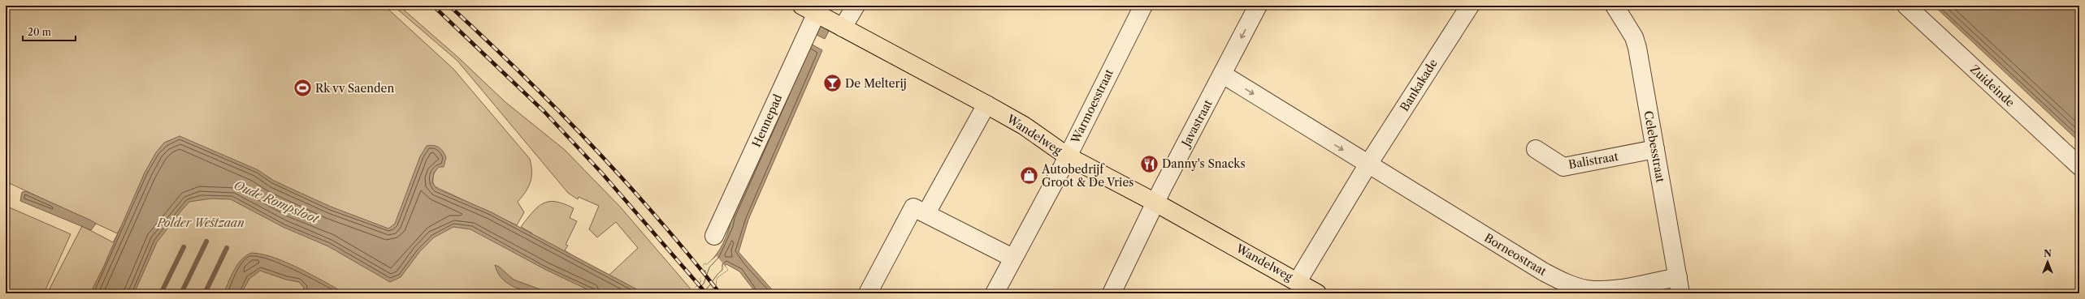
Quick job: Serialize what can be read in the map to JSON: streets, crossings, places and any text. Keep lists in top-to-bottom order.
{
  "streets": {
    "main road": ["Wandelweg"],
    "street": [
      "Bankakade",
      "Zuideinde",
      "Warmoesstraat",
      "Hennepad",
      "Javastraat",
      "Celebesstraat",
      "Balistraat",
      "Borneostraat"
    ]
  },
  "crossings": [
    ["Bankakade", "Wandelweg"],
    ["Bankakade", "Borneostraat"],
    ["Warmoesstraat", "Wandelweg"],
    ["Hennepad", "Wandelweg"],
    ["Javastraat", "Wandelweg"],
    ["Celebesstraat", "Balistraat"],
    ["Celebesstraat", "Borneostraat"]
  ],
  "water": ["Oude Rompsloot"],
  "parks": ["Polder Westzaan"],
  "places": {
    "bar": ["De Melterij"],
    "sports": ["Rk vv Saenden"],
    "restaurant": ["Danny's Snacks"],
    "shop": ["Autobedrijf Groot & De Vries"]
  },
  "scale_bar": "20 m",
  "north": "top"
}
